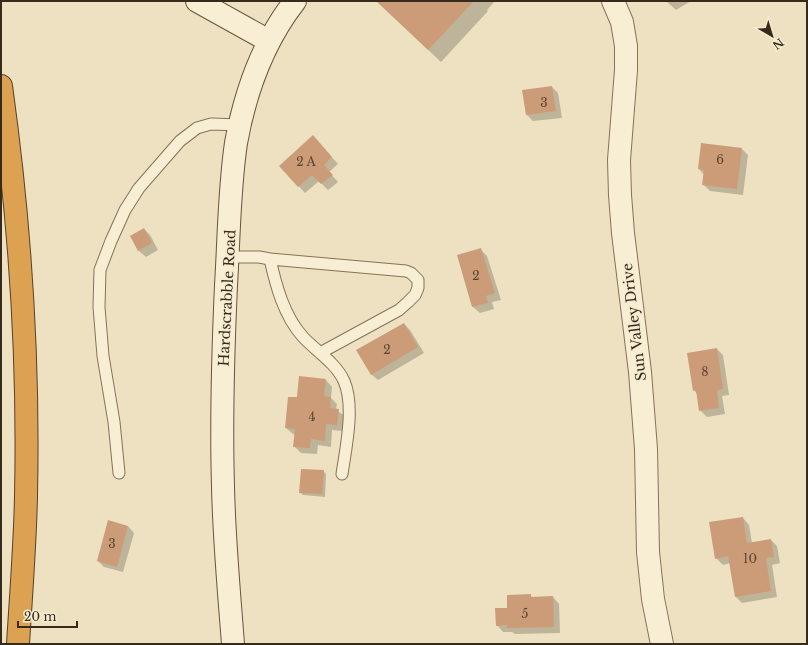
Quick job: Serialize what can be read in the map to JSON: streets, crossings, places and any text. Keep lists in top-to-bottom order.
{
  "streets": {
    "main road": ["Hardscrabble Road", "Sun Valley Drive"]
  },
  "house_numbers": [
    "3",
    "6",
    "2 A",
    "2",
    "2",
    "8",
    "4",
    "3",
    "10",
    "5"
  ],
  "scale_bar": "20 m",
  "north": "bottom right"
}
